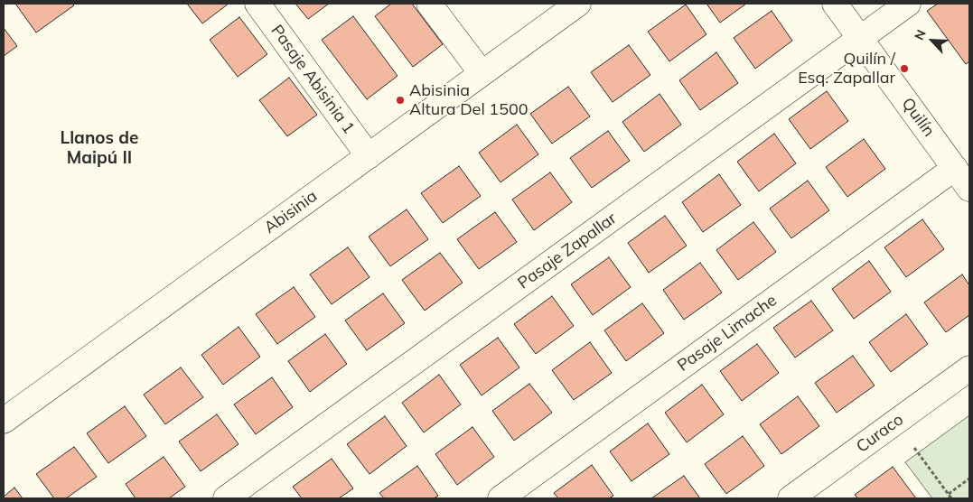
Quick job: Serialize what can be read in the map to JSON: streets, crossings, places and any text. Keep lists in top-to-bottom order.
{
  "streets": {
    "street": [
      "Pasaje Abisinia 1",
      "Quilín",
      "Abisinia",
      "Pasaje Zapallar",
      "Pasaje Limache",
      "Curaco"
    ]
  },
  "crossings": [
    ["Pasaje Abisinia 1", "Abisinia"],
    ["Quilín", "Pasaje Zapallar"],
    ["Quilín", "Pasaje Limache"]
  ],
  "districts": ["Llanos de Maipú II"],
  "places": ["Quilín / Esq. Zapallar", "Abisinia Altura Del 1500"],
  "north": "top left"
}
